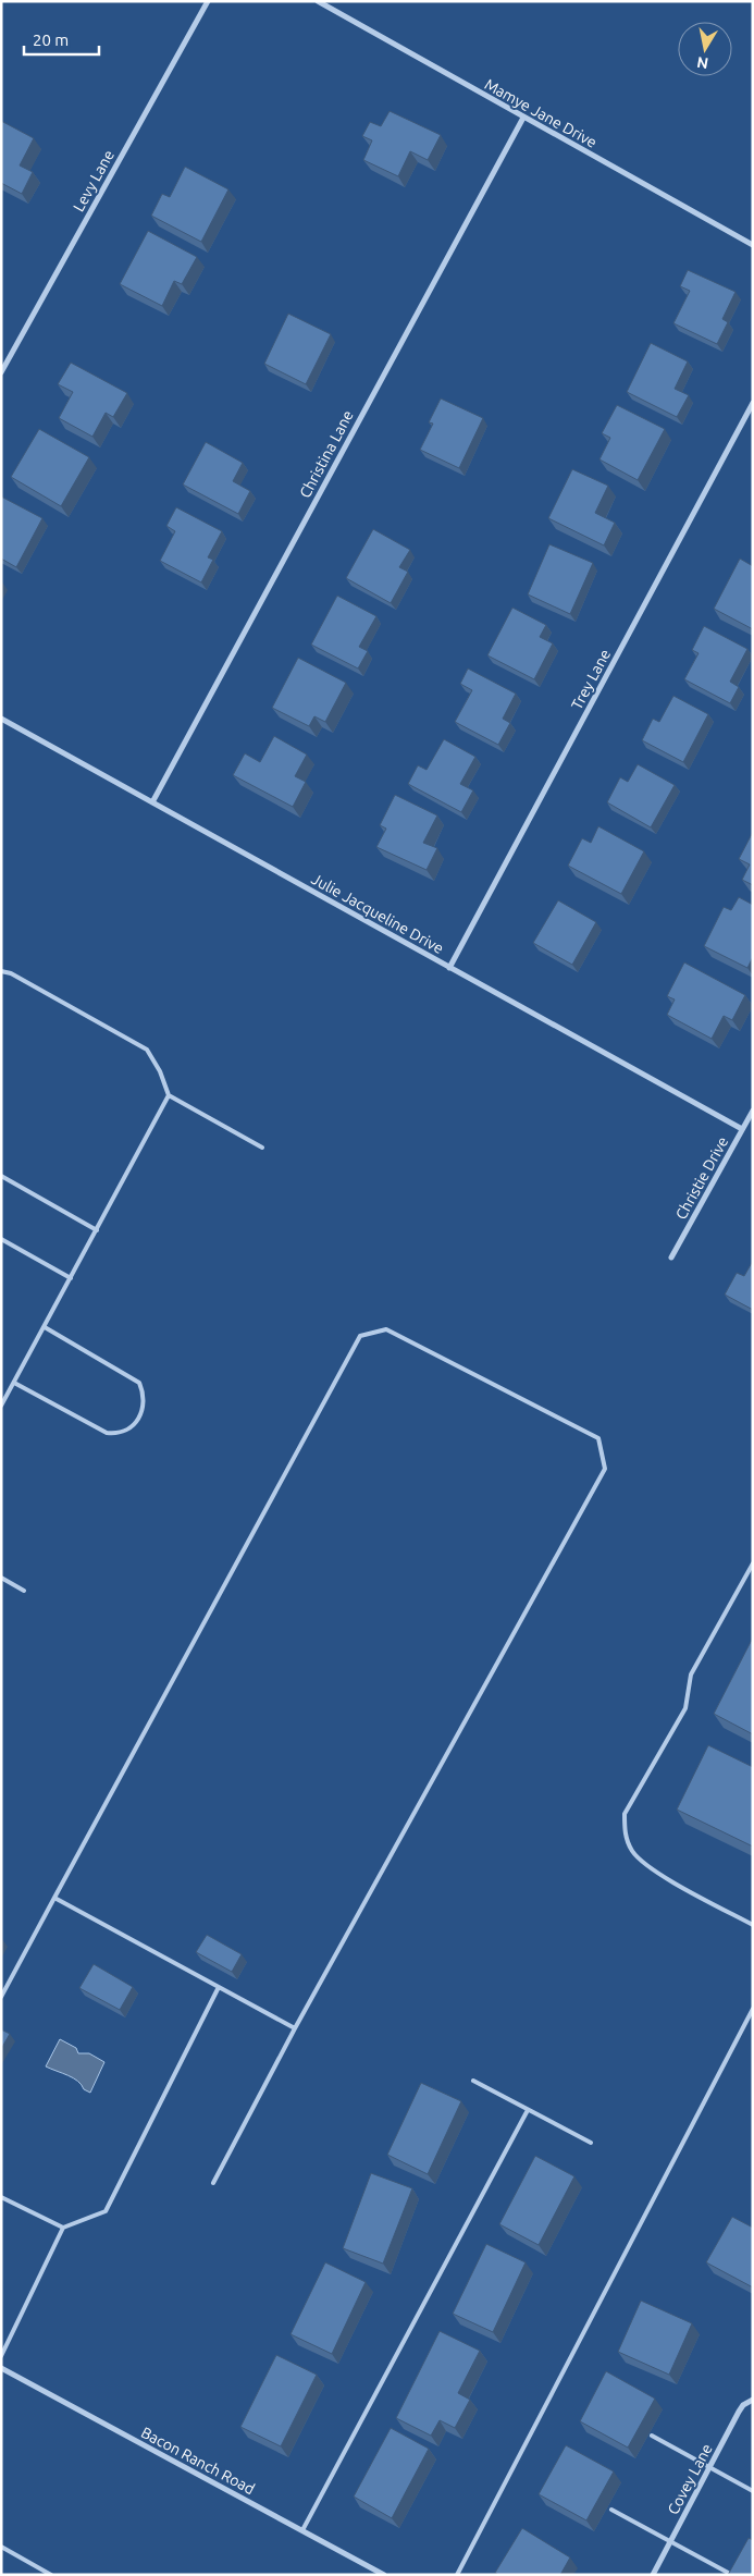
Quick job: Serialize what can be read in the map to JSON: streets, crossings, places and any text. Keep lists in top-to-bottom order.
{
  "streets": {
    "street": [
      "Mamye Jane Drive",
      "Levy Lane",
      "Christina Lane",
      "Trey Lane",
      "Julie Jacqueline Drive",
      "Christie Drive",
      "Bacon Ranch Road",
      "Covey Lane"
    ]
  },
  "crossings": [
    ["Mamye Jane Drive", "Christina Lane"],
    ["Christina Lane", "Julie Jacqueline Drive"],
    ["Trey Lane", "Julie Jacqueline Drive"],
    ["Julie Jacqueline Drive", "Christie Drive"]
  ],
  "scale_bar": "20 m",
  "north": "bottom"
}
